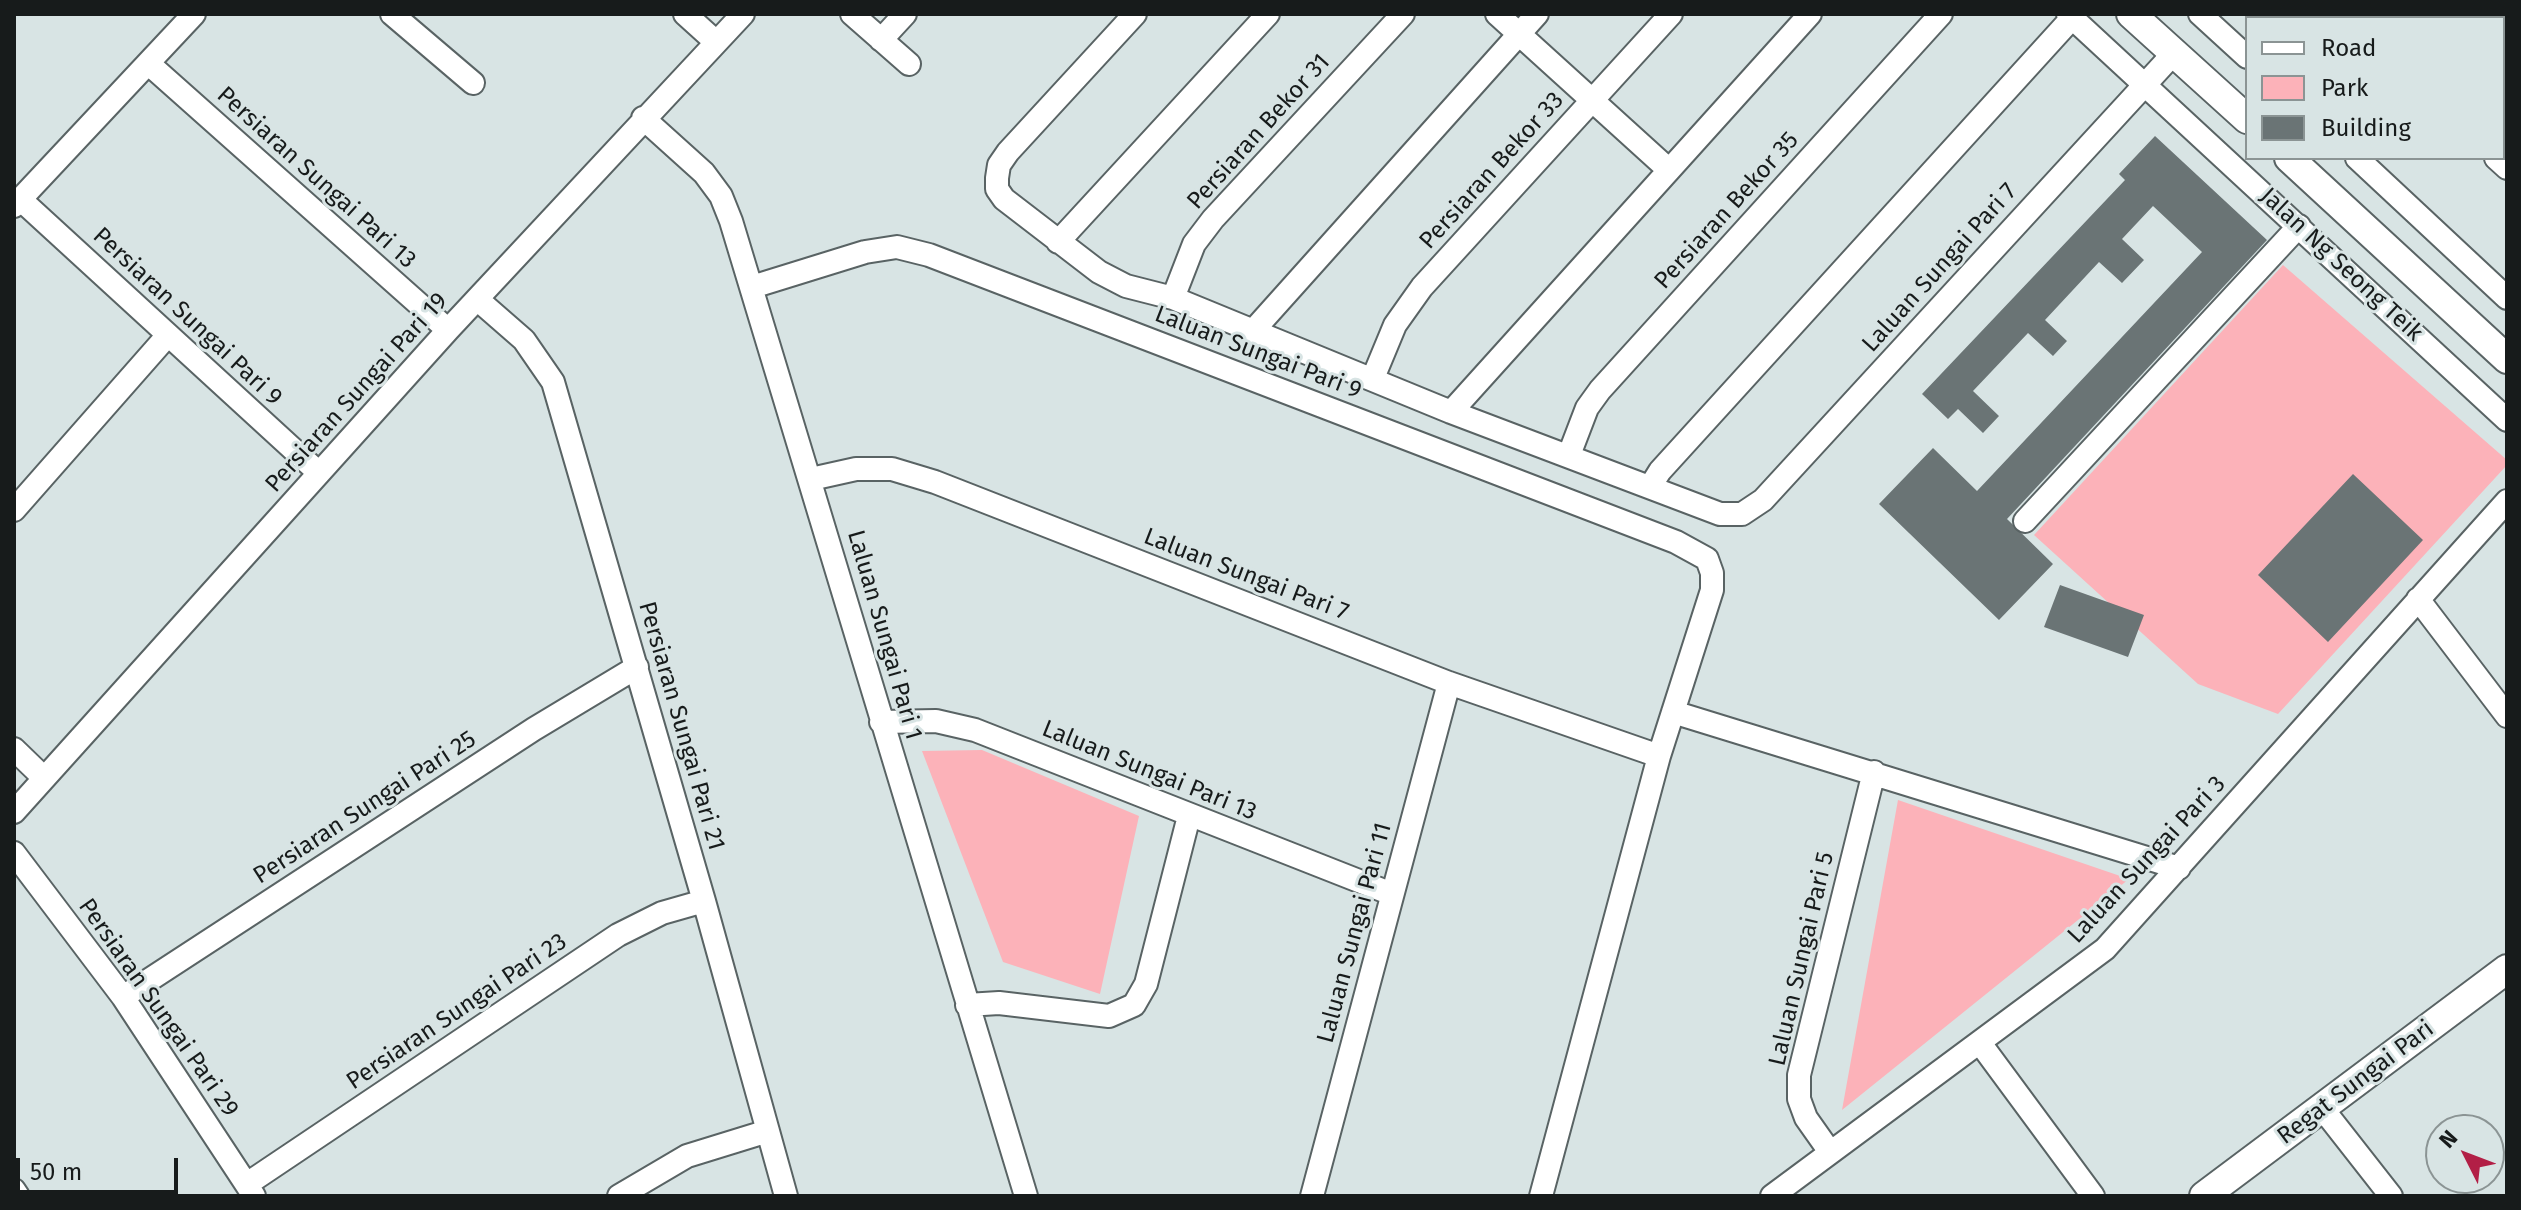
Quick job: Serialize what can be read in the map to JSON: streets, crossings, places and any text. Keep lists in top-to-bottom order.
{
  "streets": {
    "main road": ["Jalan Ng Seong Teik", "Regat Sungai Pari"],
    "street": [
      "Persiaran Bekor 31",
      "Persiaran Bekor 33",
      "Persiaran Sungai Pari 13",
      "Persiaran Bekor 35",
      "Laluan Sungai Pari 7",
      "Persiaran Sungai Pari 9",
      "Laluan Sungai Pari 9",
      "Persiaran Sungai Pari 19",
      "Laluan Sungai Pari 1",
      "Persiaran Sungai Pari 21",
      "Laluan Sungai Pari 13",
      "Persiaran Sungai Pari 25",
      "Laluan Sungai Pari 3",
      "Laluan Sungai Pari 11",
      "Laluan Sungai Pari 5",
      "Persiaran Sungai Pari 29",
      "Persiaran Sungai Pari 23"
    ]
  },
  "crossings": [
    ["Persiaran Sungai Pari 13", "Persiaran Sungai Pari 19"],
    ["Jalan Ng Seong Teik", "Laluan Sungai Pari 7"],
    ["Laluan Sungai Pari 7", "Laluan Sungai Pari 1"],
    ["Laluan Sungai Pari 7", "Laluan Sungai Pari 11"],
    ["Persiaran Sungai Pari 9", "Persiaran Sungai Pari 19"],
    ["Laluan Sungai Pari 9", "Laluan Sungai Pari 1"],
    ["Persiaran Sungai Pari 19", "Laluan Sungai Pari 1"],
    ["Persiaran Sungai Pari 19", "Persiaran Sungai Pari 21"],
    ["Laluan Sungai Pari 1", "Laluan Sungai Pari 13"],
    ["Persiaran Sungai Pari 21", "Persiaran Sungai Pari 25"],
    ["Persiaran Sungai Pari 21", "Persiaran Sungai Pari 23"],
    ["Laluan Sungai Pari 13", "Laluan Sungai Pari 11"],
    ["Persiaran Sungai Pari 25", "Persiaran Sungai Pari 29"],
    ["Laluan Sungai Pari 3", "Laluan Sungai Pari 5"],
    ["Persiaran Sungai Pari 29", "Persiaran Sungai Pari 23"]
  ],
  "legend": ["Road", "Park", "Building"],
  "scale_bar": "50 m",
  "north": "top left"
}
